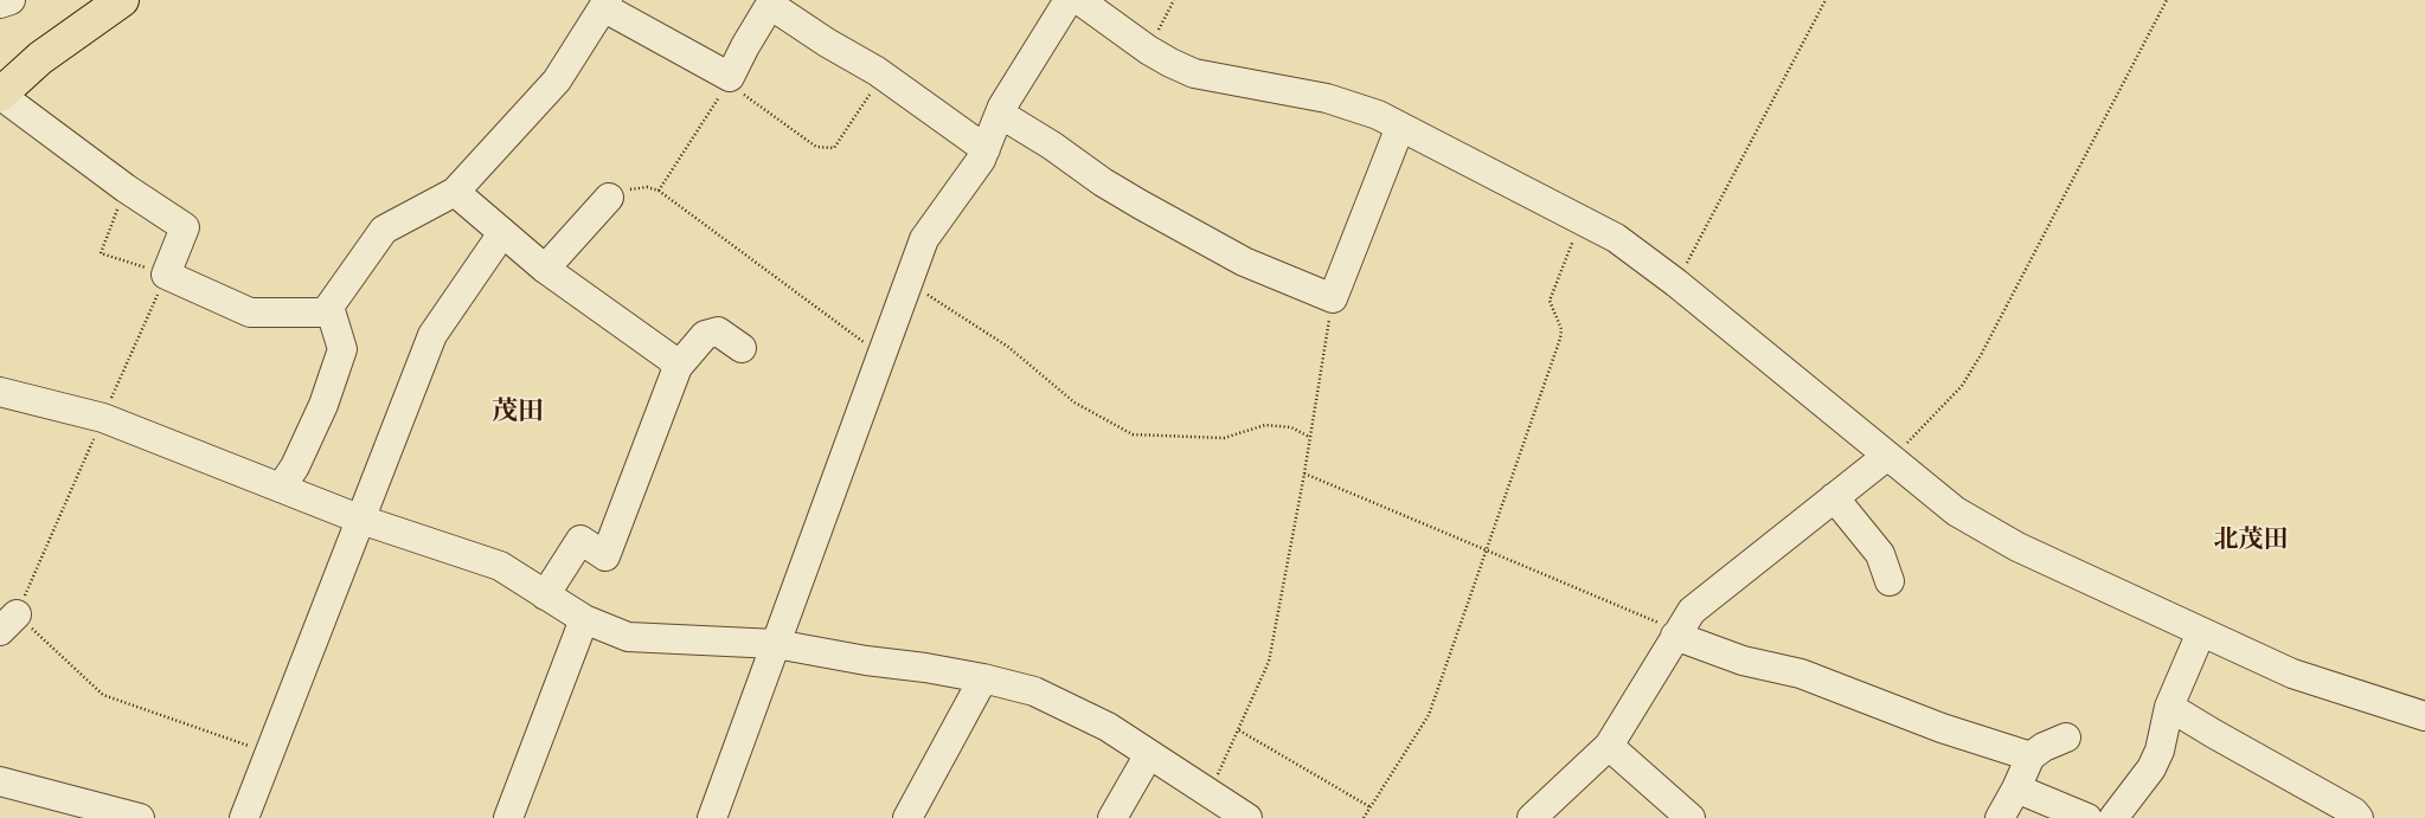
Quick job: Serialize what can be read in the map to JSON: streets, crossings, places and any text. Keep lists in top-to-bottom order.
{
  "districts": ["茂田", "北茂田"]
}
